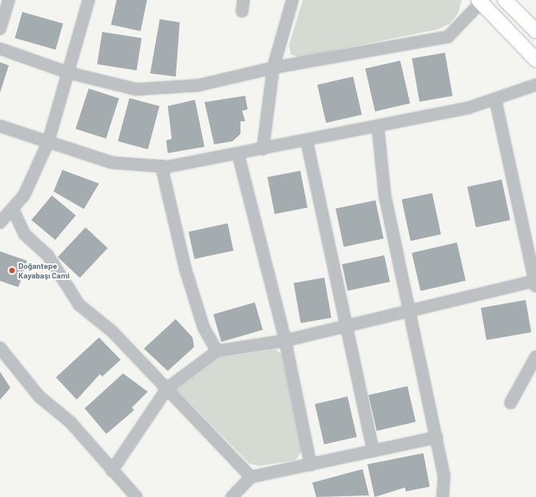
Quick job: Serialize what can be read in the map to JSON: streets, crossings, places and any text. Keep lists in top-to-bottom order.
{
  "places": ["Doğantepe Kayabaşı Cami"]
}
